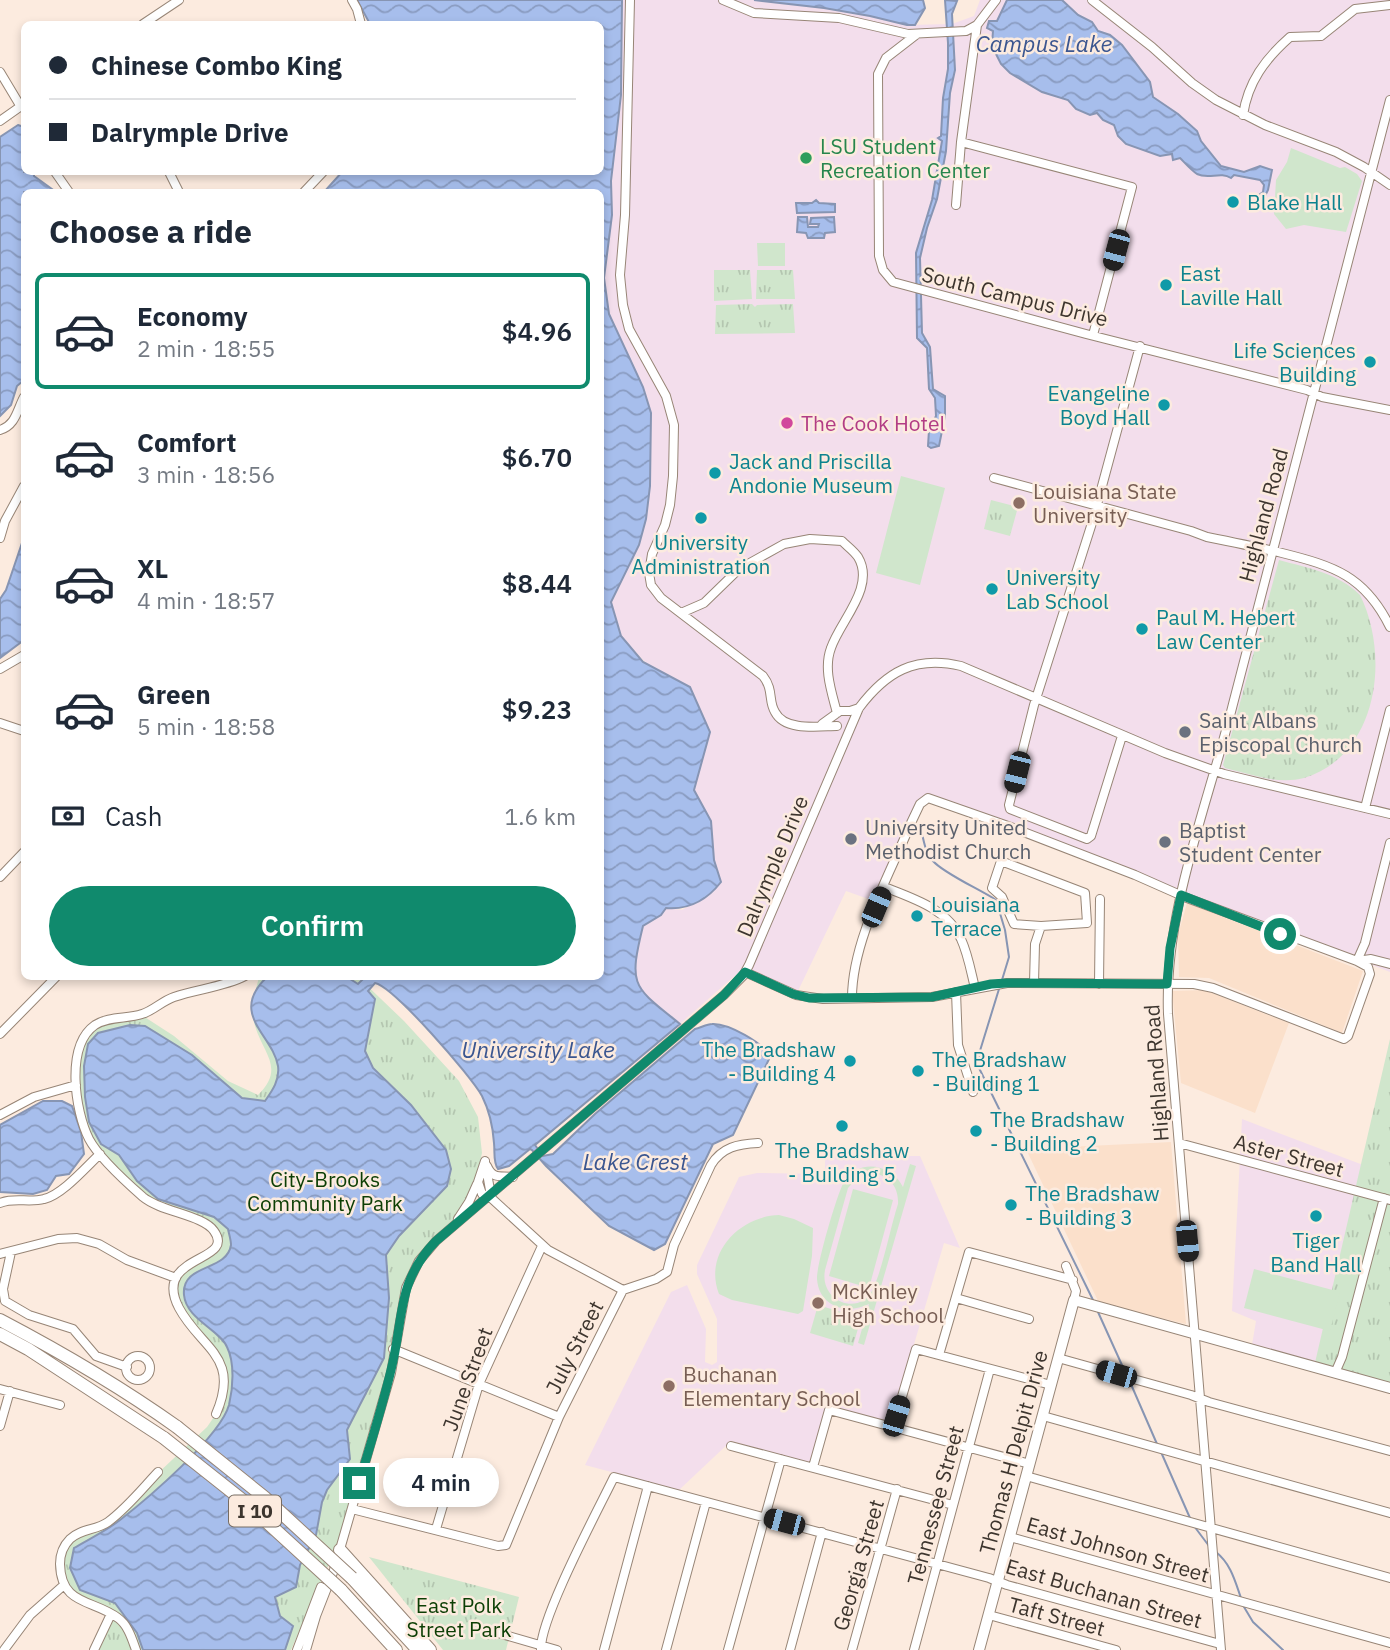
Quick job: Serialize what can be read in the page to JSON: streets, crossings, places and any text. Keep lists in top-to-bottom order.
{
  "streets": {
    "highway": ["I 10"],
    "main road": ["Thomas H Delpit Drive"],
    "street": [
      "South Campus Drive",
      "Highland Road",
      "Dalrymple Drive",
      "Aster Street",
      "July Street",
      "June Street",
      "Tennessee Street",
      "East Johnson Street",
      "Georgia Street",
      "East Buchanan Street",
      "Taft Street"
    ]
  },
  "crossings": [
    ["South Campus Drive", "Highland Road"],
    ["Highland Road", "Aster Street"],
    ["Highland Road", "East Johnson Street"],
    ["Highland Road", "East Buchanan Street"],
    ["July Street", "June Street"],
    ["Thomas H Delpit Drive", "East Johnson Street"],
    ["Thomas H Delpit Drive", "East Buchanan Street"],
    ["Thomas H Delpit Drive", "Taft Street"],
    ["Tennessee Street", "East Buchanan Street"],
    ["Georgia Street", "East Buchanan Street"]
  ],
  "water": ["Campus Lake", "University Lake", "Lake Crest"],
  "parks": ["City-Brooks Community Park", "East Polk Street Park"],
  "places": [
    "LSU Student Recreation Center",
    "Blake Hall",
    "East Laville Hall",
    "Life Sciences Building",
    "Evangeline Boyd Hall",
    "The Cook Hotel",
    "Jack and Priscilla Andonie Museum",
    "Louisiana State University",
    "University Administration",
    "University Lab School",
    "Paul M. Hebert Law Center",
    "Saint Albans Episcopal Church",
    "University United Methodist Church",
    "Baptist Student Center",
    "Louisiana Terrace",
    "The Bradshaw - Building 4",
    "The Bradshaw - Building 1",
    "The Bradshaw - Building 5",
    "The Bradshaw - Building 2",
    "The Bradshaw - Building 3",
    "Tiger Band Hall",
    "McKinley High School",
    "Buchanan Elementary School"
  ],
  "page": {
    "banner": ["Chinese Combo King", "Dalrymple Drive"],
    "heading": "Choose a ride",
    "list": [
      {
        "name": "Economy",
        "note": "2 min · 18:55",
        "value": "$4.96"
      },
      {
        "name": "Comfort",
        "note": "3 min · 18:56",
        "value": "$6.70"
      },
      {
        "name": "XL",
        "note": "4 min · 18:57",
        "value": "$8.44"
      },
      {
        "name": "Green",
        "note": "5 min · 18:58",
        "value": "$9.23"
      }
    ],
    "pay": ["Cash", "1.6 km"],
    "buttons": "Confirm",
    "bubble": "4 min"
  }
}
